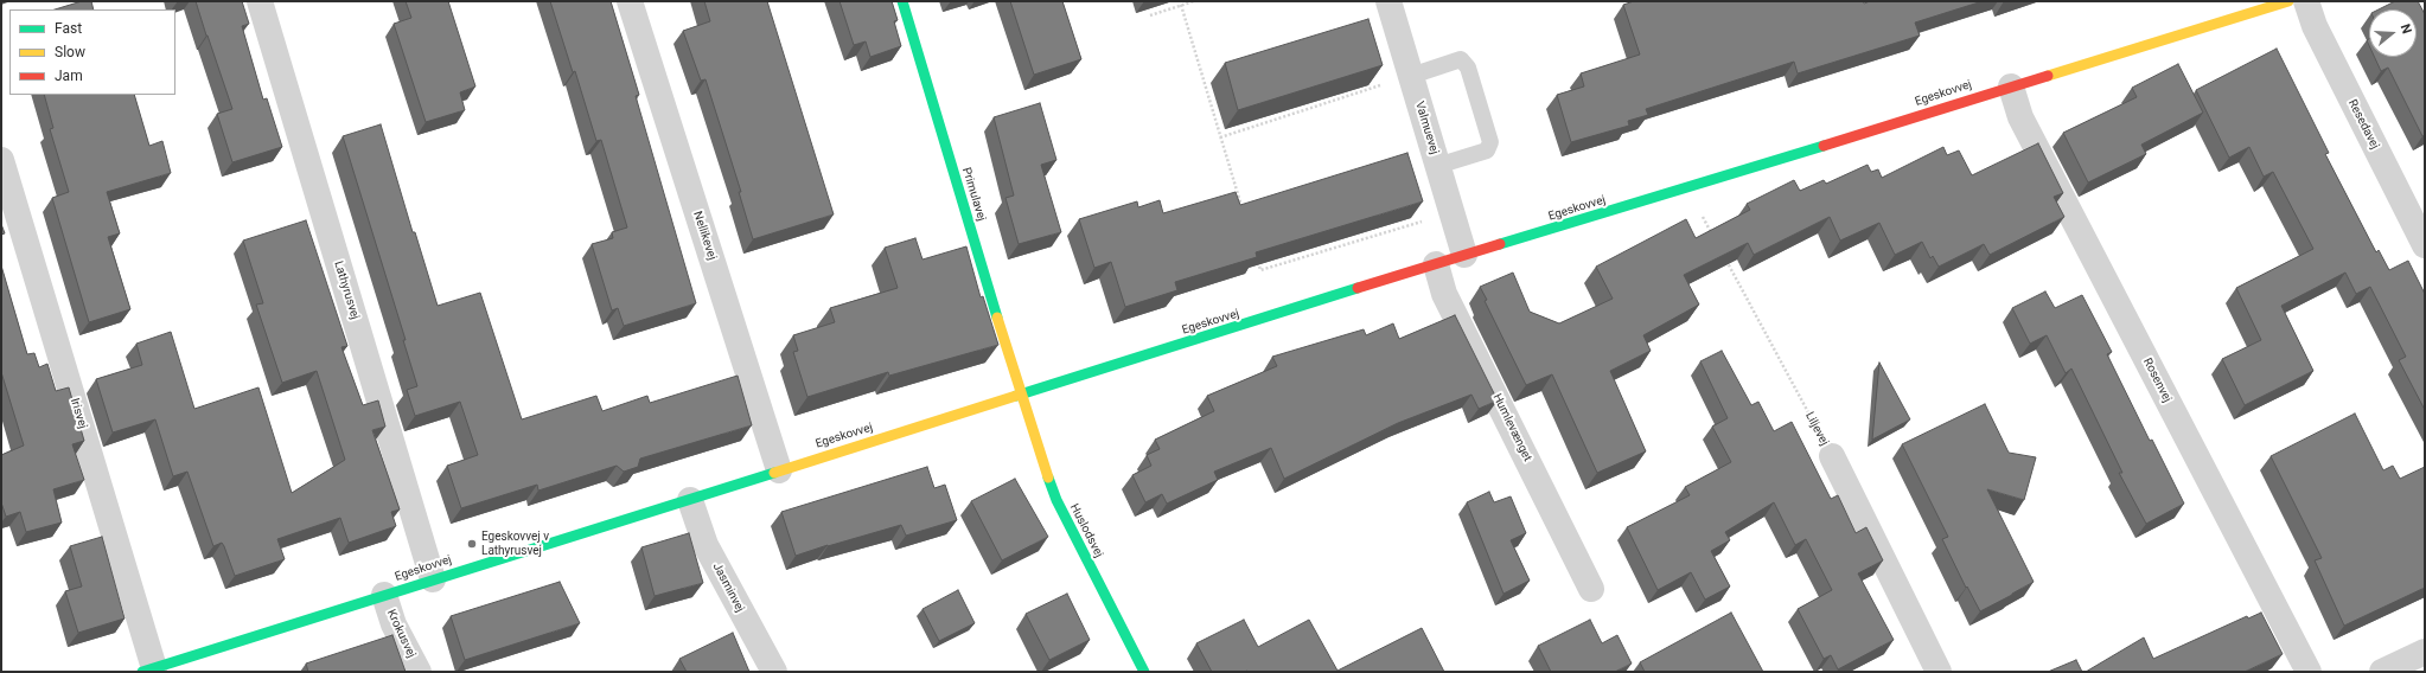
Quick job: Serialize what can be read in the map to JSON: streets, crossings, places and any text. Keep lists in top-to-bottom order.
{
  "streets": {
    "street": [
      "Egeskovvej",
      "Resedavej",
      "Valmuevej",
      "Primulavej",
      "Nellikevej",
      "Lathyrusvej",
      "Rosenvej",
      "Irisvej",
      "Humlevænget",
      "Liljevej",
      "Huslodsvej",
      "Jasminvej",
      "Krokusvej"
    ]
  },
  "crossings": [
    ["Egeskovvej", "Valmuevej"],
    ["Egeskovvej", "Primulavej"],
    ["Egeskovvej", "Nellikevej"],
    ["Egeskovvej", "Lathyrusvej"],
    ["Egeskovvej", "Rosenvej"],
    ["Egeskovvej", "Irisvej"],
    ["Egeskovvej", "Humlevænget"],
    ["Egeskovvej", "Huslodsvej"],
    ["Egeskovvej", "Jasminvej"],
    ["Egeskovvej", "Krokusvej"],
    ["Primulavej", "Huslodsvej"]
  ],
  "places": ["Egeskovvej v Lathyrusvej"],
  "legend": ["Fast", "Slow", "Jam"],
  "north": "right"
}
